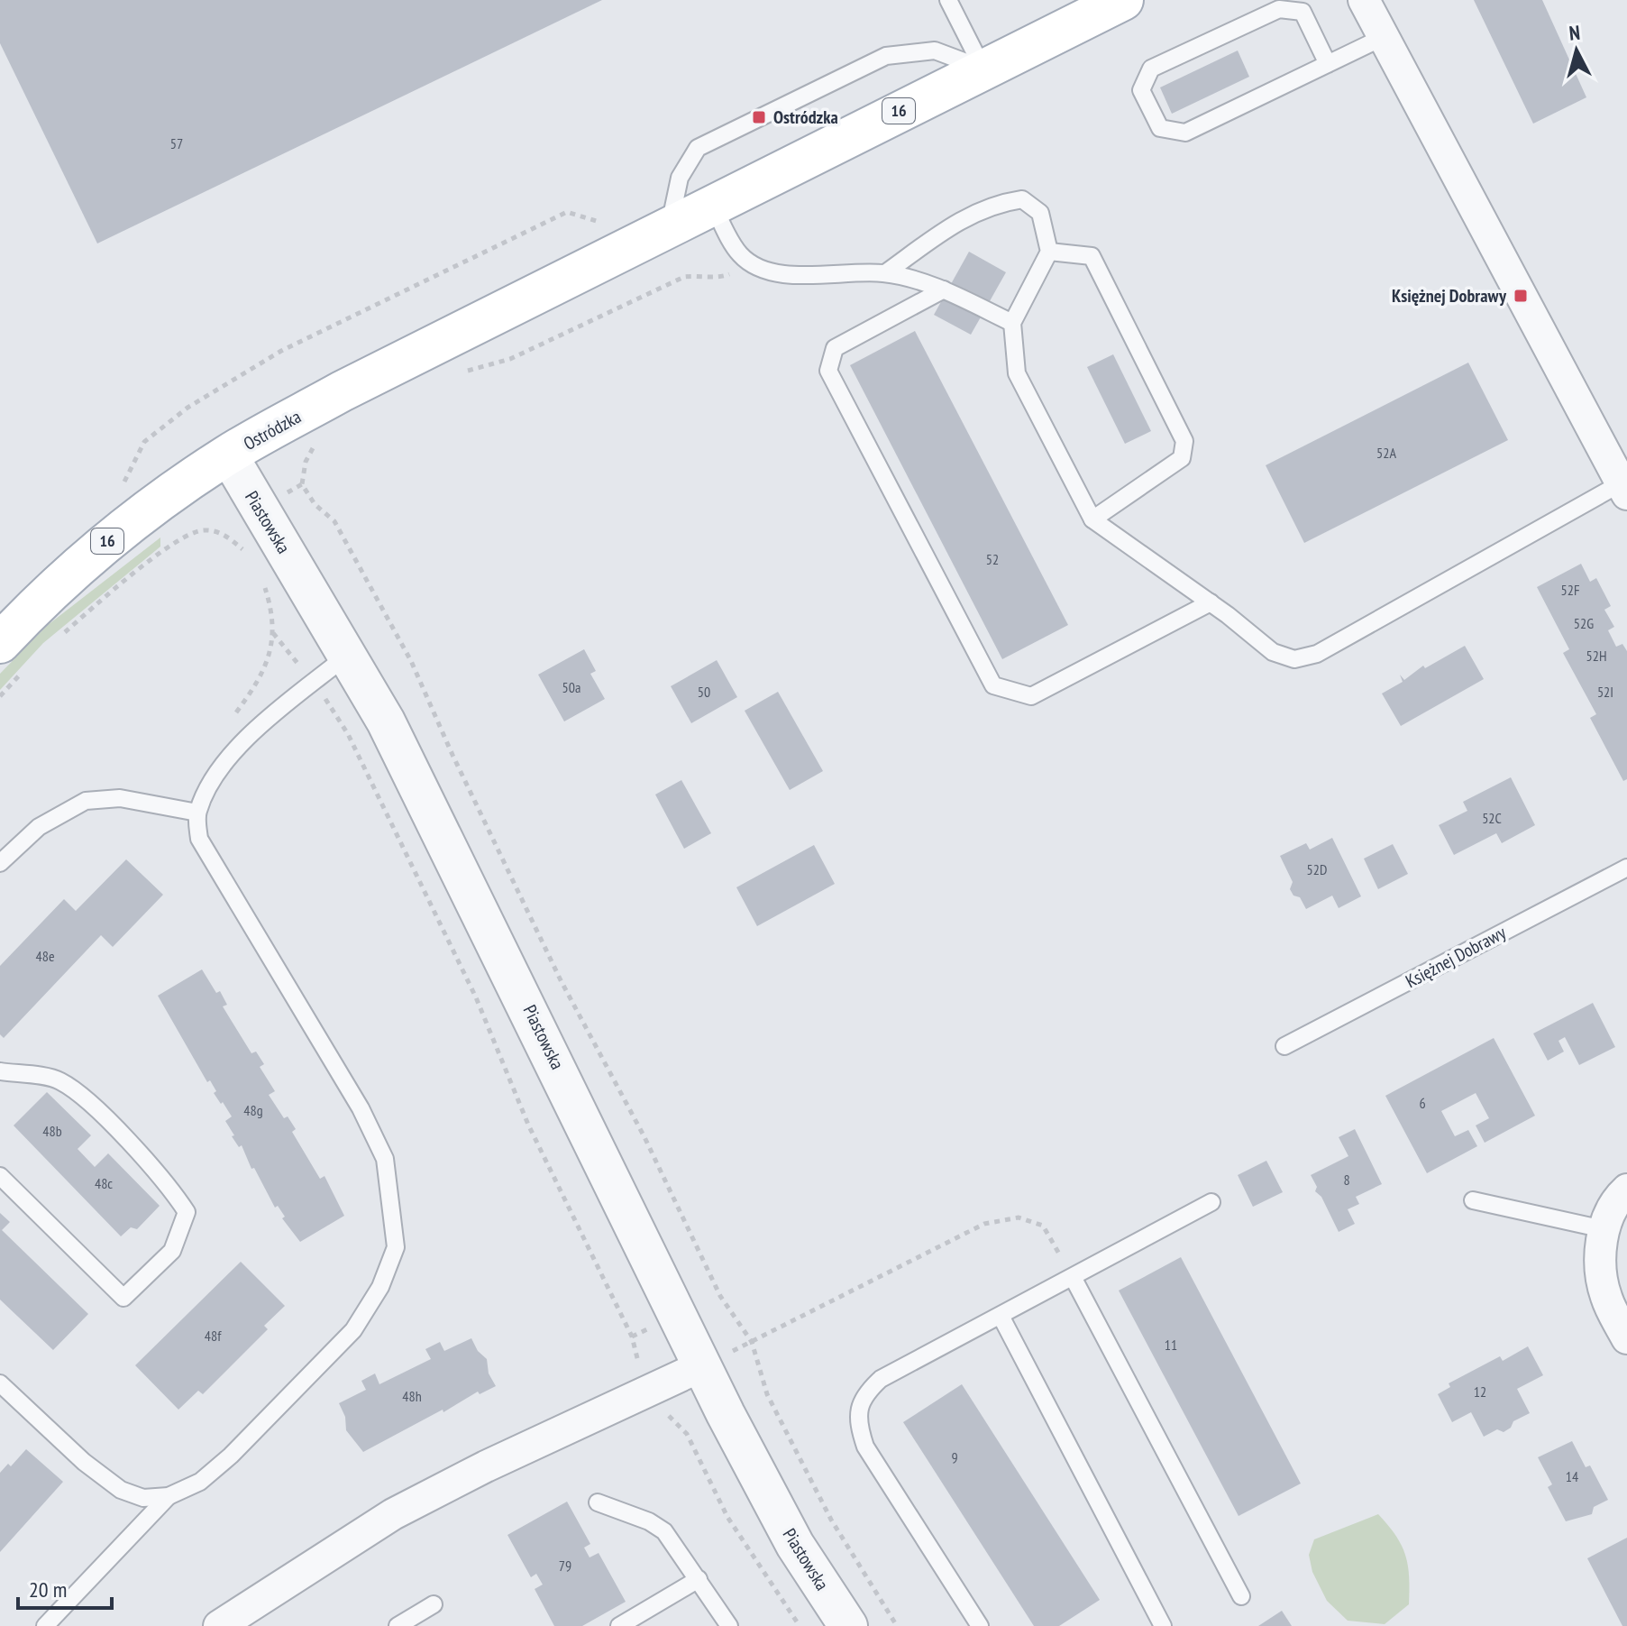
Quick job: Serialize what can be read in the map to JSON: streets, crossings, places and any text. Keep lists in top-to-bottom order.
{
  "streets": {
    "main road": ["16", "Ostródzka"],
    "street": ["Piastowska"],
    "lane": ["Księżnej Dobrawy"]
  },
  "crossings": [
    ["Ostródzka", "Piastowska"]
  ],
  "places": {
    "transit": ["Ostródzka", "Księżnej Dobrawy"]
  },
  "house_numbers": [
    "57",
    "52A",
    "52",
    "52F",
    "52G",
    "52H",
    "50a",
    "50",
    "52I",
    "52C",
    "52D",
    "48e",
    "6",
    "48g",
    "48b",
    "8",
    "48c",
    "48f",
    "11",
    "12",
    "48h",
    "9",
    "14",
    "79"
  ],
  "scale_bar": "20 m",
  "north": "top"
}
